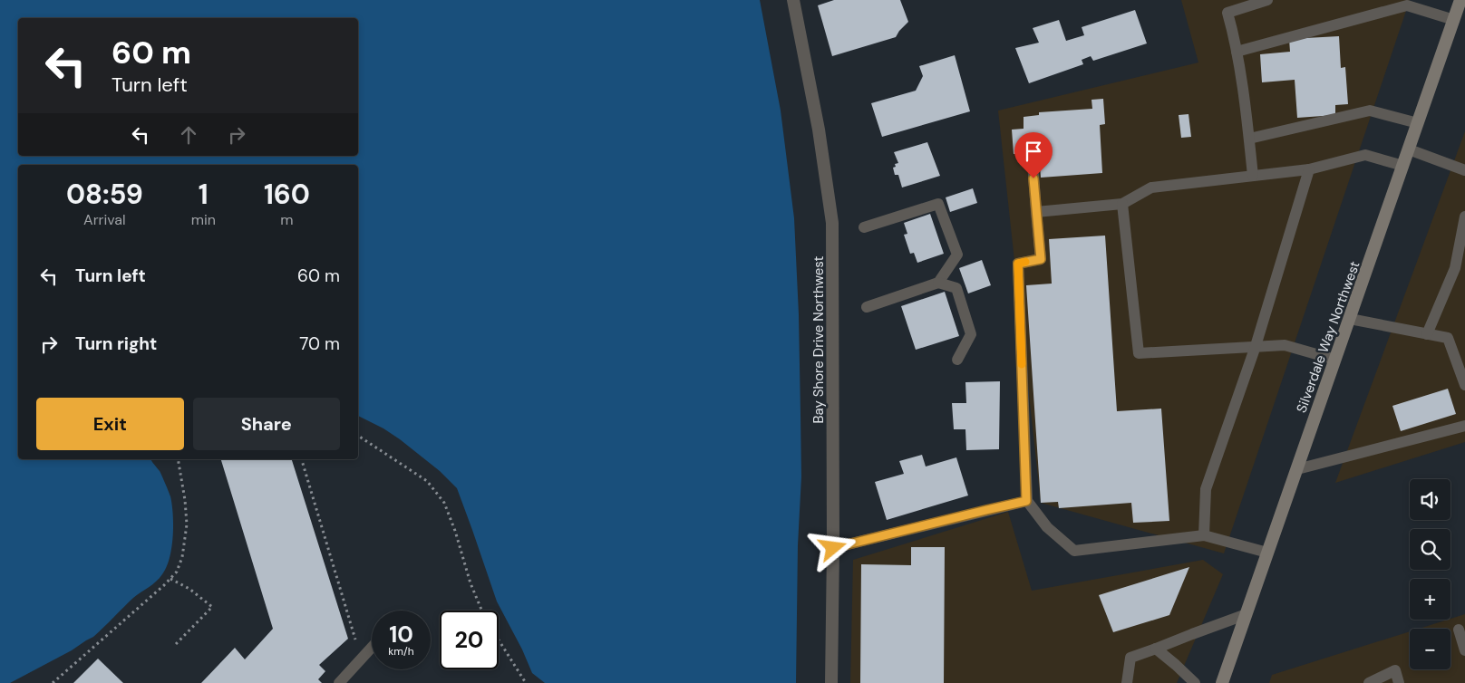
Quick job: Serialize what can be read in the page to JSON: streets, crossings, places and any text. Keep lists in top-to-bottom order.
{
  "streets": {
    "main road": ["Silverdale Way Northwest"],
    "street": ["Bay Shore Drive Northwest"]
  },
  "page": {
    "turn": ["60 m", "Turn left"],
    "eta": [
      "08:59",
      "Arrival",
      "1",
      "min",
      "160",
      "m"
    ],
    "list": [
      {
        "name": "Turn left",
        "value": "60 m"
      },
      {
        "name": "Turn right",
        "value": "70 m"
      }
    ],
    "buttons": ["Exit", "Share"],
    "map_buttons": ["+", "−"],
    "speed": "10 km/h",
    "limit": "20"
  }
}
